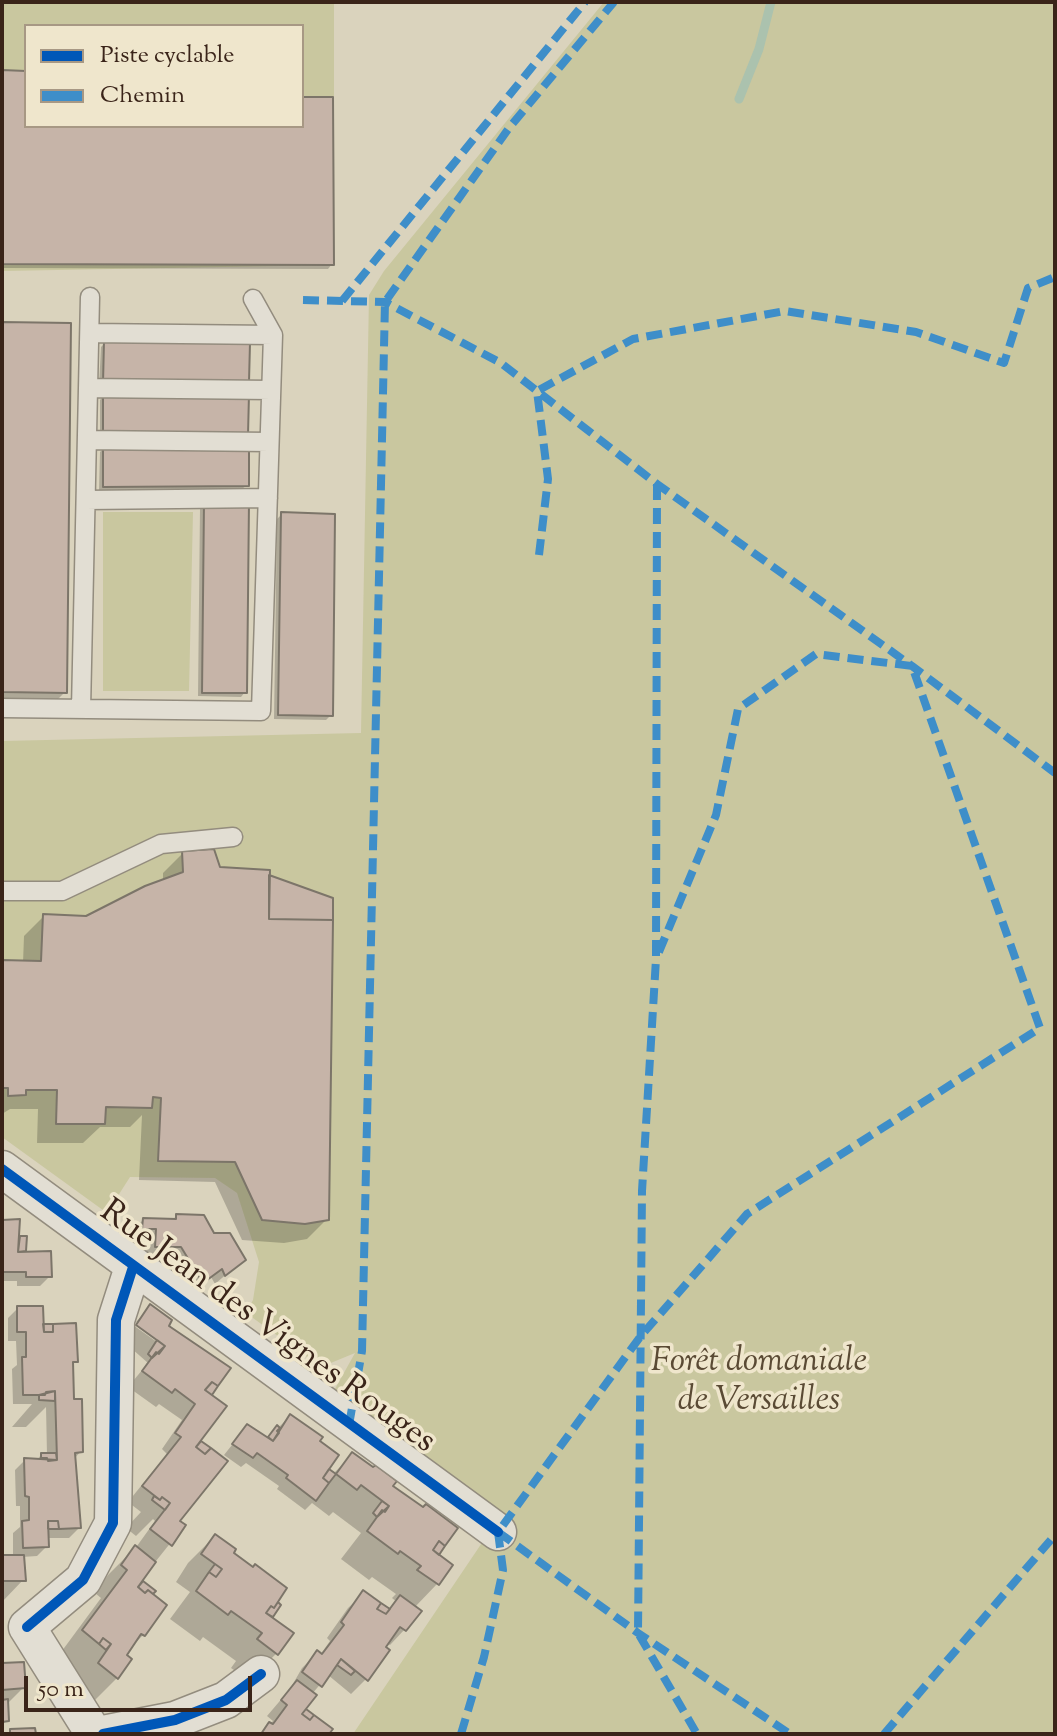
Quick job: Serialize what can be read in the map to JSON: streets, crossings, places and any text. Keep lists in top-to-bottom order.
{
  "streets": {
    "street": ["Rue Jean des Vignes Rouges"]
  },
  "parks": ["Forêt domaniale de Versailles"],
  "legend": ["Piste cyclable", "Chemin"],
  "scale_bar": "50 m"
}
